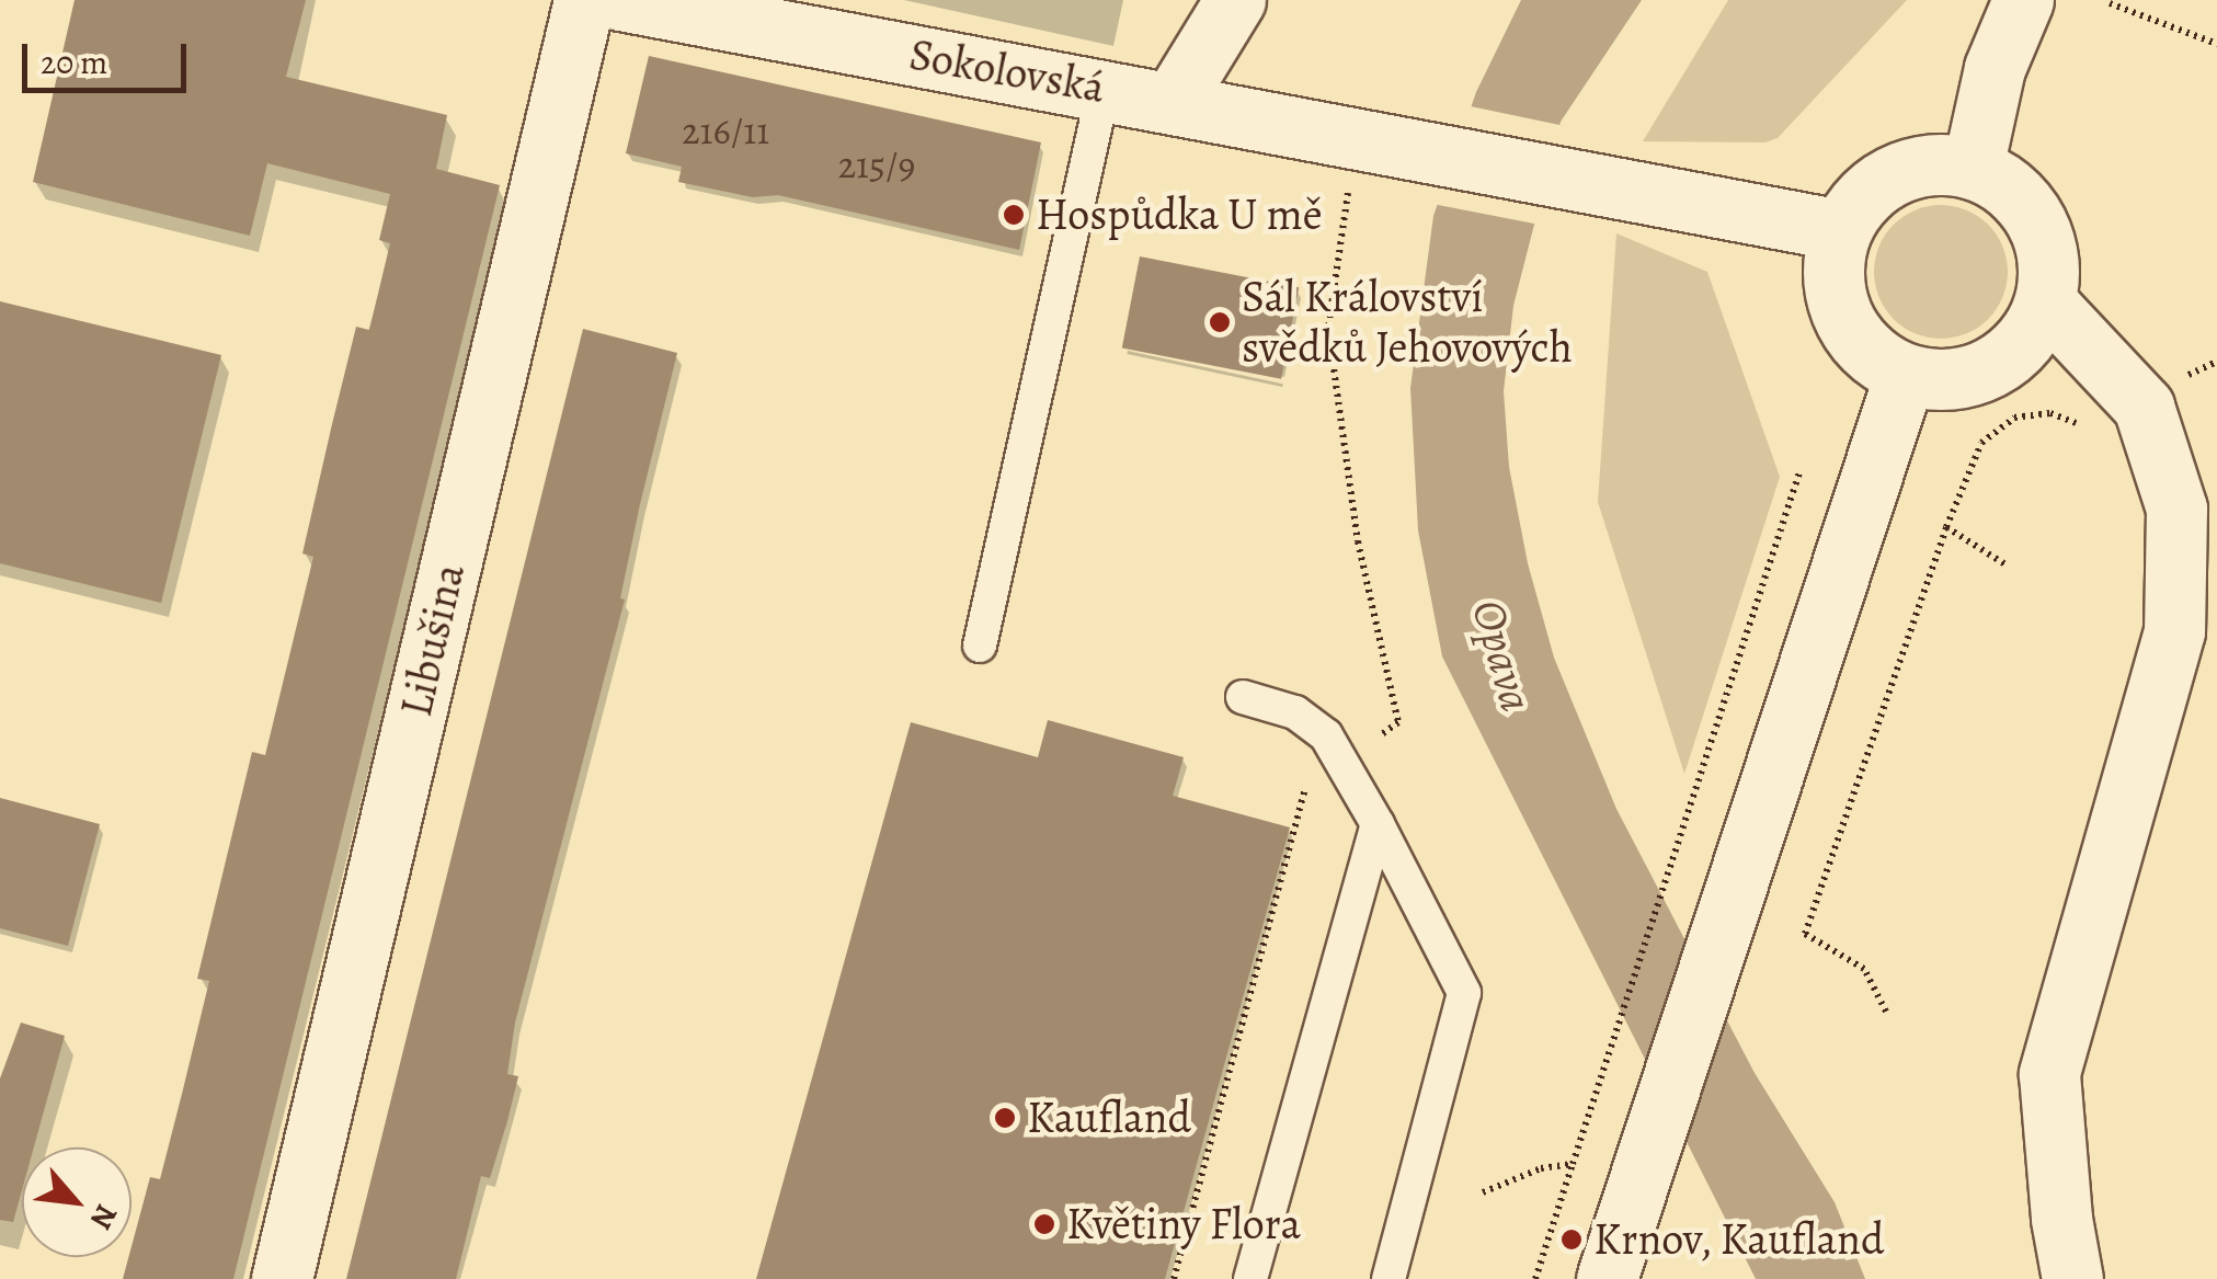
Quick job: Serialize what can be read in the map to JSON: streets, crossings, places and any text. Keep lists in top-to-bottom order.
{
  "streets": {
    "street": ["Sokolovská", "Libušina"]
  },
  "water": ["Opava"],
  "places": [
    "Hospůdka U mě",
    "Sál Království svědků Jehovových",
    "Kaufland",
    "Květiny Flora",
    "Krnov, Kaufland"
  ],
  "house_numbers": ["216/11", "215/9"],
  "scale_bar": "20 m",
  "north": "bottom right"
}
